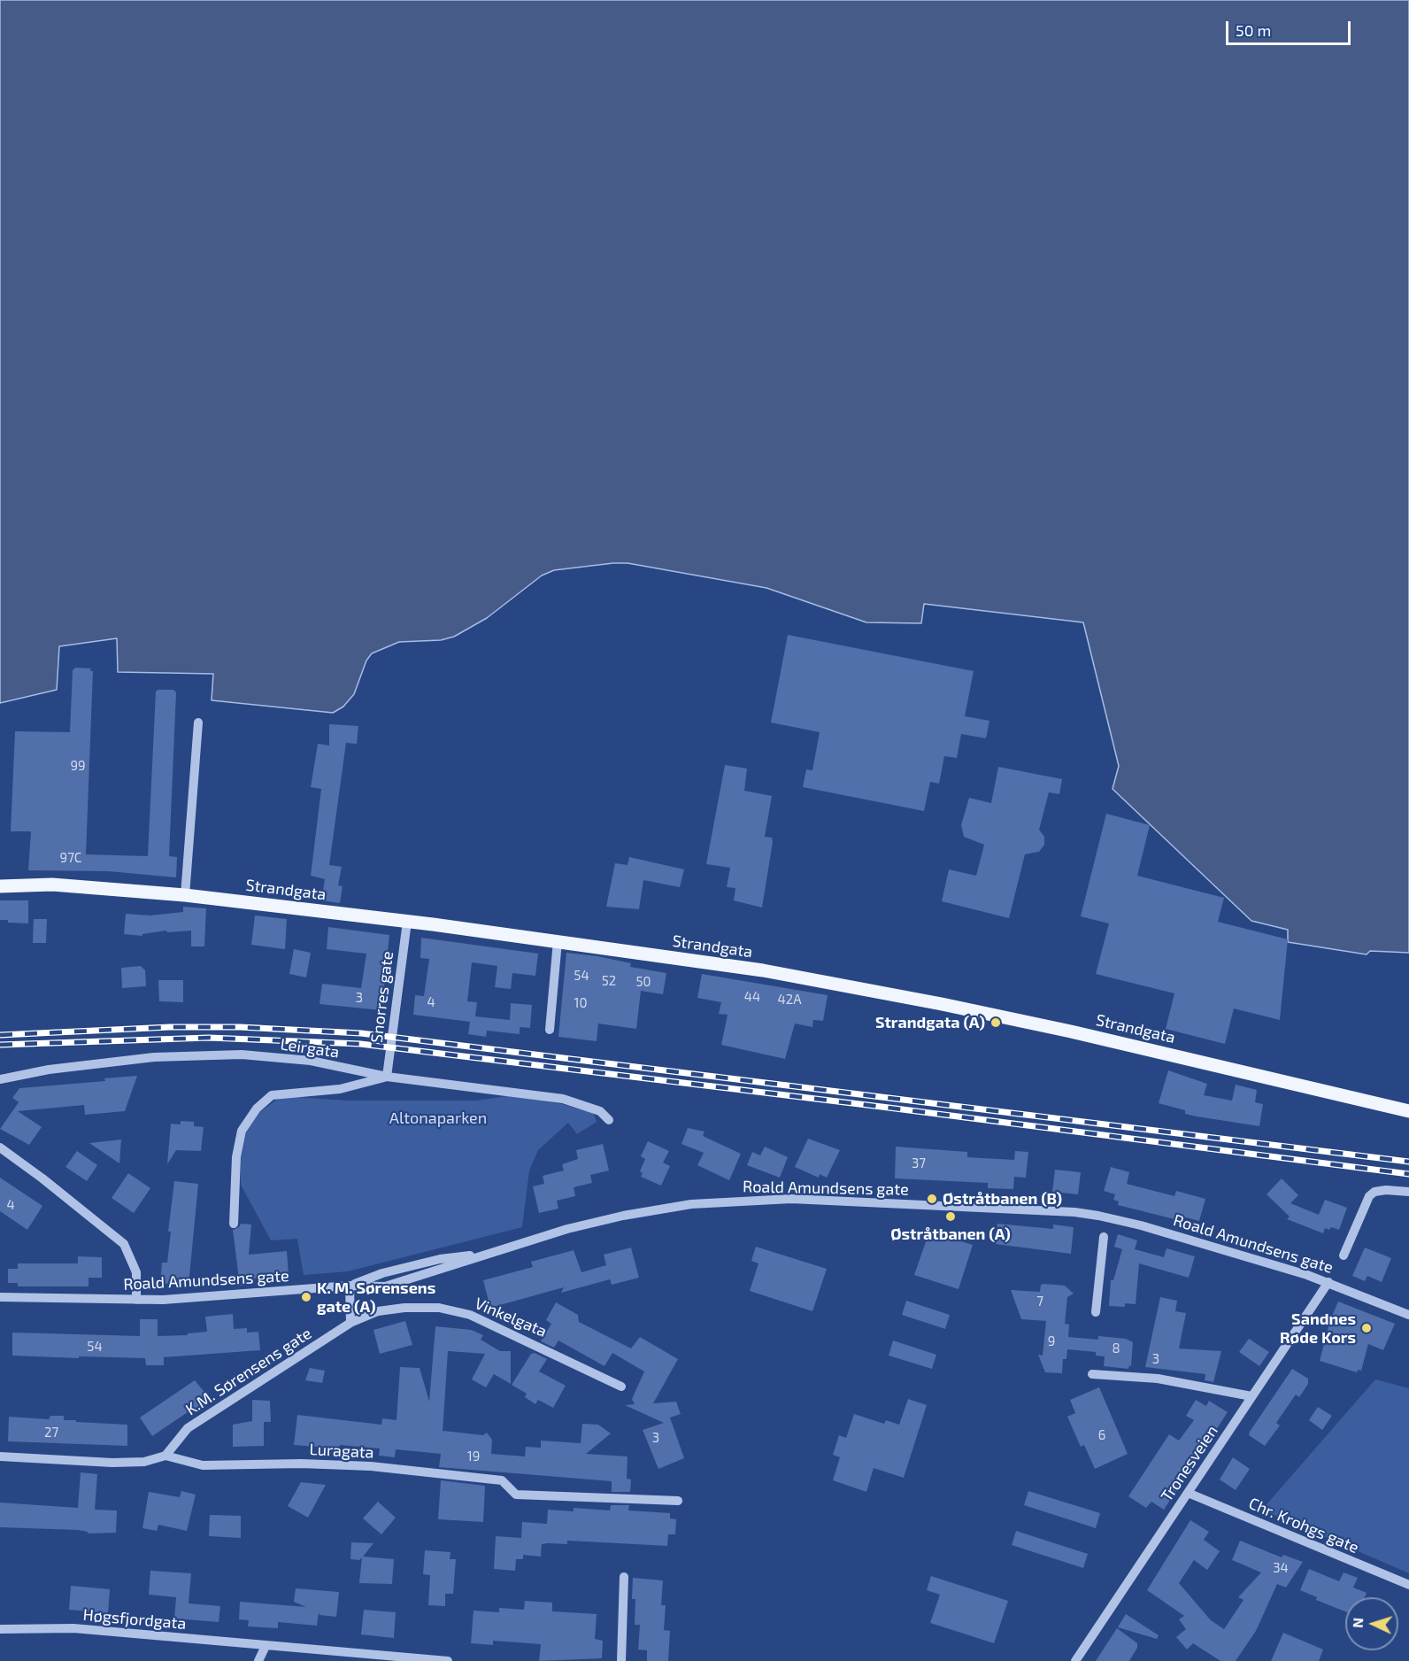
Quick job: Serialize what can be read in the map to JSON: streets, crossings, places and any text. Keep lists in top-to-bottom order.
{
  "streets": {
    "main road": ["Strandgata"],
    "street": [
      "Snorres gate",
      "Leirgata",
      "Roald Amundsens gate",
      "Vinkelgata",
      "K.M. Sørensens gate",
      "Luragata",
      "Tronesveien",
      "Chr. Krohgs gate",
      "Høgsfjordgata"
    ]
  },
  "crossings": [
    ["Strandgata", "Snorres gate"],
    ["Snorres gate", "Leirgata"],
    ["Roald Amundsens gate", "Tronesveien"],
    ["Vinkelgata", "K.M. Sørensens gate"],
    ["K.M. Sørensens gate", "Luragata"],
    ["Tronesveien", "Chr. Krohgs gate"]
  ],
  "parks": ["Altonaparken"],
  "places": [
    "Strandgata (A)",
    "Østråtbanen (B)",
    "Østråtbanen (A)",
    "K. M. Sørensens gate (A)",
    "Sandnes Røde Kors"
  ],
  "house_numbers": [
    "99",
    "97C",
    "54",
    "52",
    "50",
    "44",
    "3",
    "42A",
    "4",
    "10",
    "37",
    "4",
    "7",
    "9",
    "54",
    "8",
    "3",
    "27",
    "6",
    "3",
    "19",
    "34"
  ],
  "scale_bar": "50 m",
  "north": "left"
}
